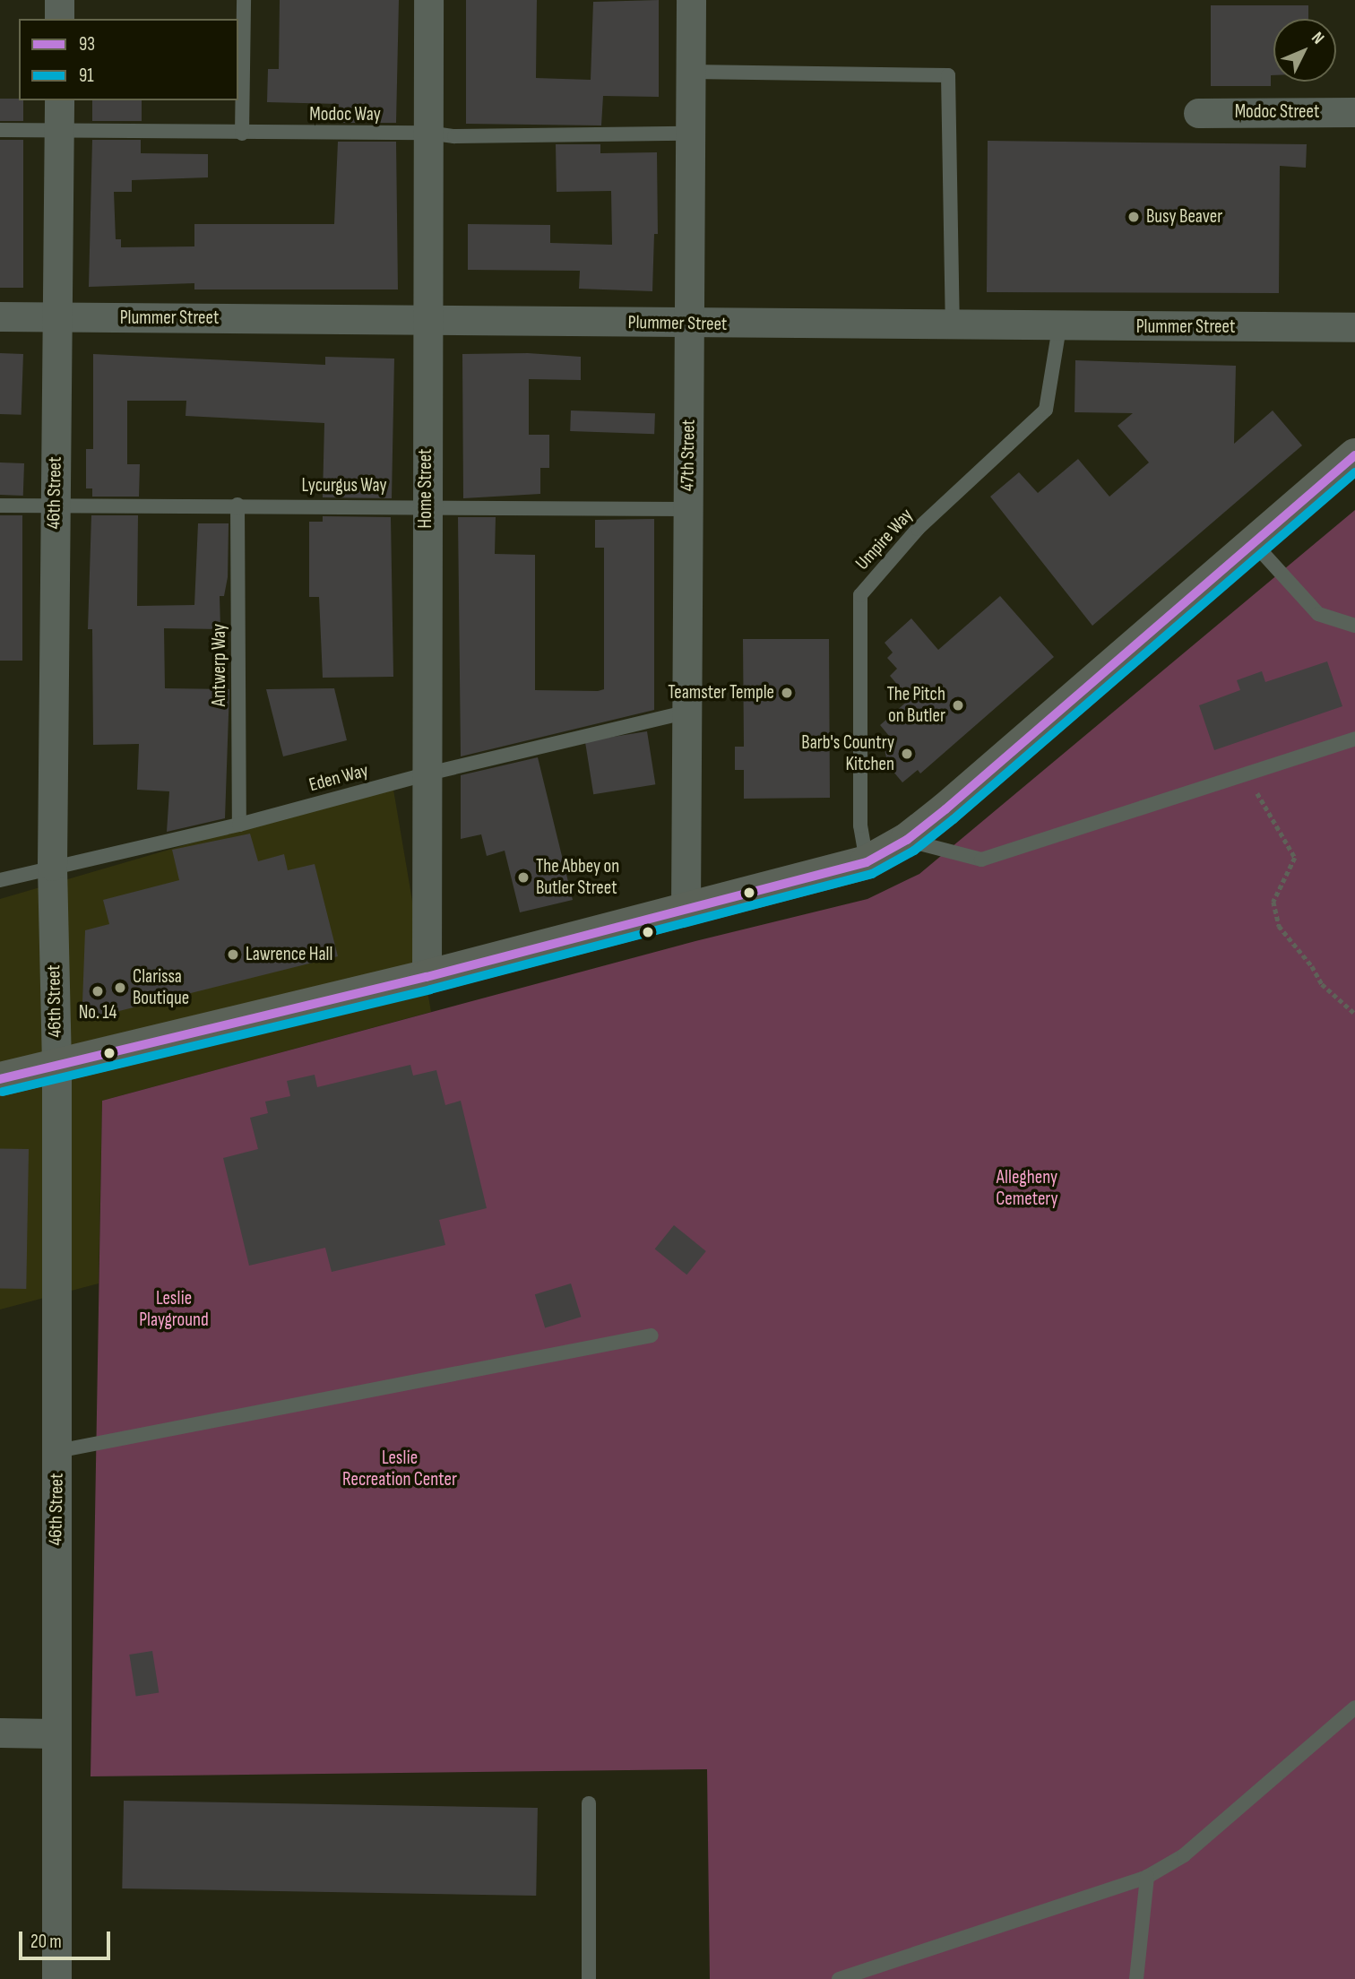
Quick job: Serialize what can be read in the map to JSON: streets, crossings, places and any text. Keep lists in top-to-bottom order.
{
  "streets": {
    "street": [
      "Modoc Street",
      "Plummer Street",
      "47th Street",
      "Home Street",
      "46th Street"
    ],
    "lane": [
      "Modoc Way",
      "Lycurgus Way",
      "Umpire Way",
      "Antwerp Way",
      "Eden Way"
    ]
  },
  "crossings": [
    ["Modoc Way", "47th Street"],
    ["Modoc Way", "Home Street"],
    ["Modoc Way", "46th Street"],
    ["Plummer Street", "47th Street"],
    ["Plummer Street", "Home Street"],
    ["Plummer Street", "46th Street"],
    ["Plummer Street", "Umpire Way"],
    ["47th Street", "Lycurgus Way"],
    ["47th Street", "Eden Way"],
    ["Lycurgus Way", "Home Street"],
    ["Lycurgus Way", "46th Street"],
    ["Lycurgus Way", "Antwerp Way"],
    ["Home Street", "Eden Way"],
    ["46th Street", "Eden Way"],
    ["Antwerp Way", "Eden Way"]
  ],
  "parks": ["Allegheny Cemetery", "Leslie Playground", "Leslie Recreation Center"],
  "places": [
    "Busy Beaver",
    "Teamster Temple",
    "The Pitch on Butler",
    "Barb's Country Kitchen",
    "The Abbey on Butler Street",
    "Lawrence Hall",
    "Clarissa Boutique",
    "No. 14"
  ],
  "lines": ["transit line 93", "transit line 91"],
  "legend": ["93", "91"],
  "scale_bar": "20 m",
  "north": "top right"
}
